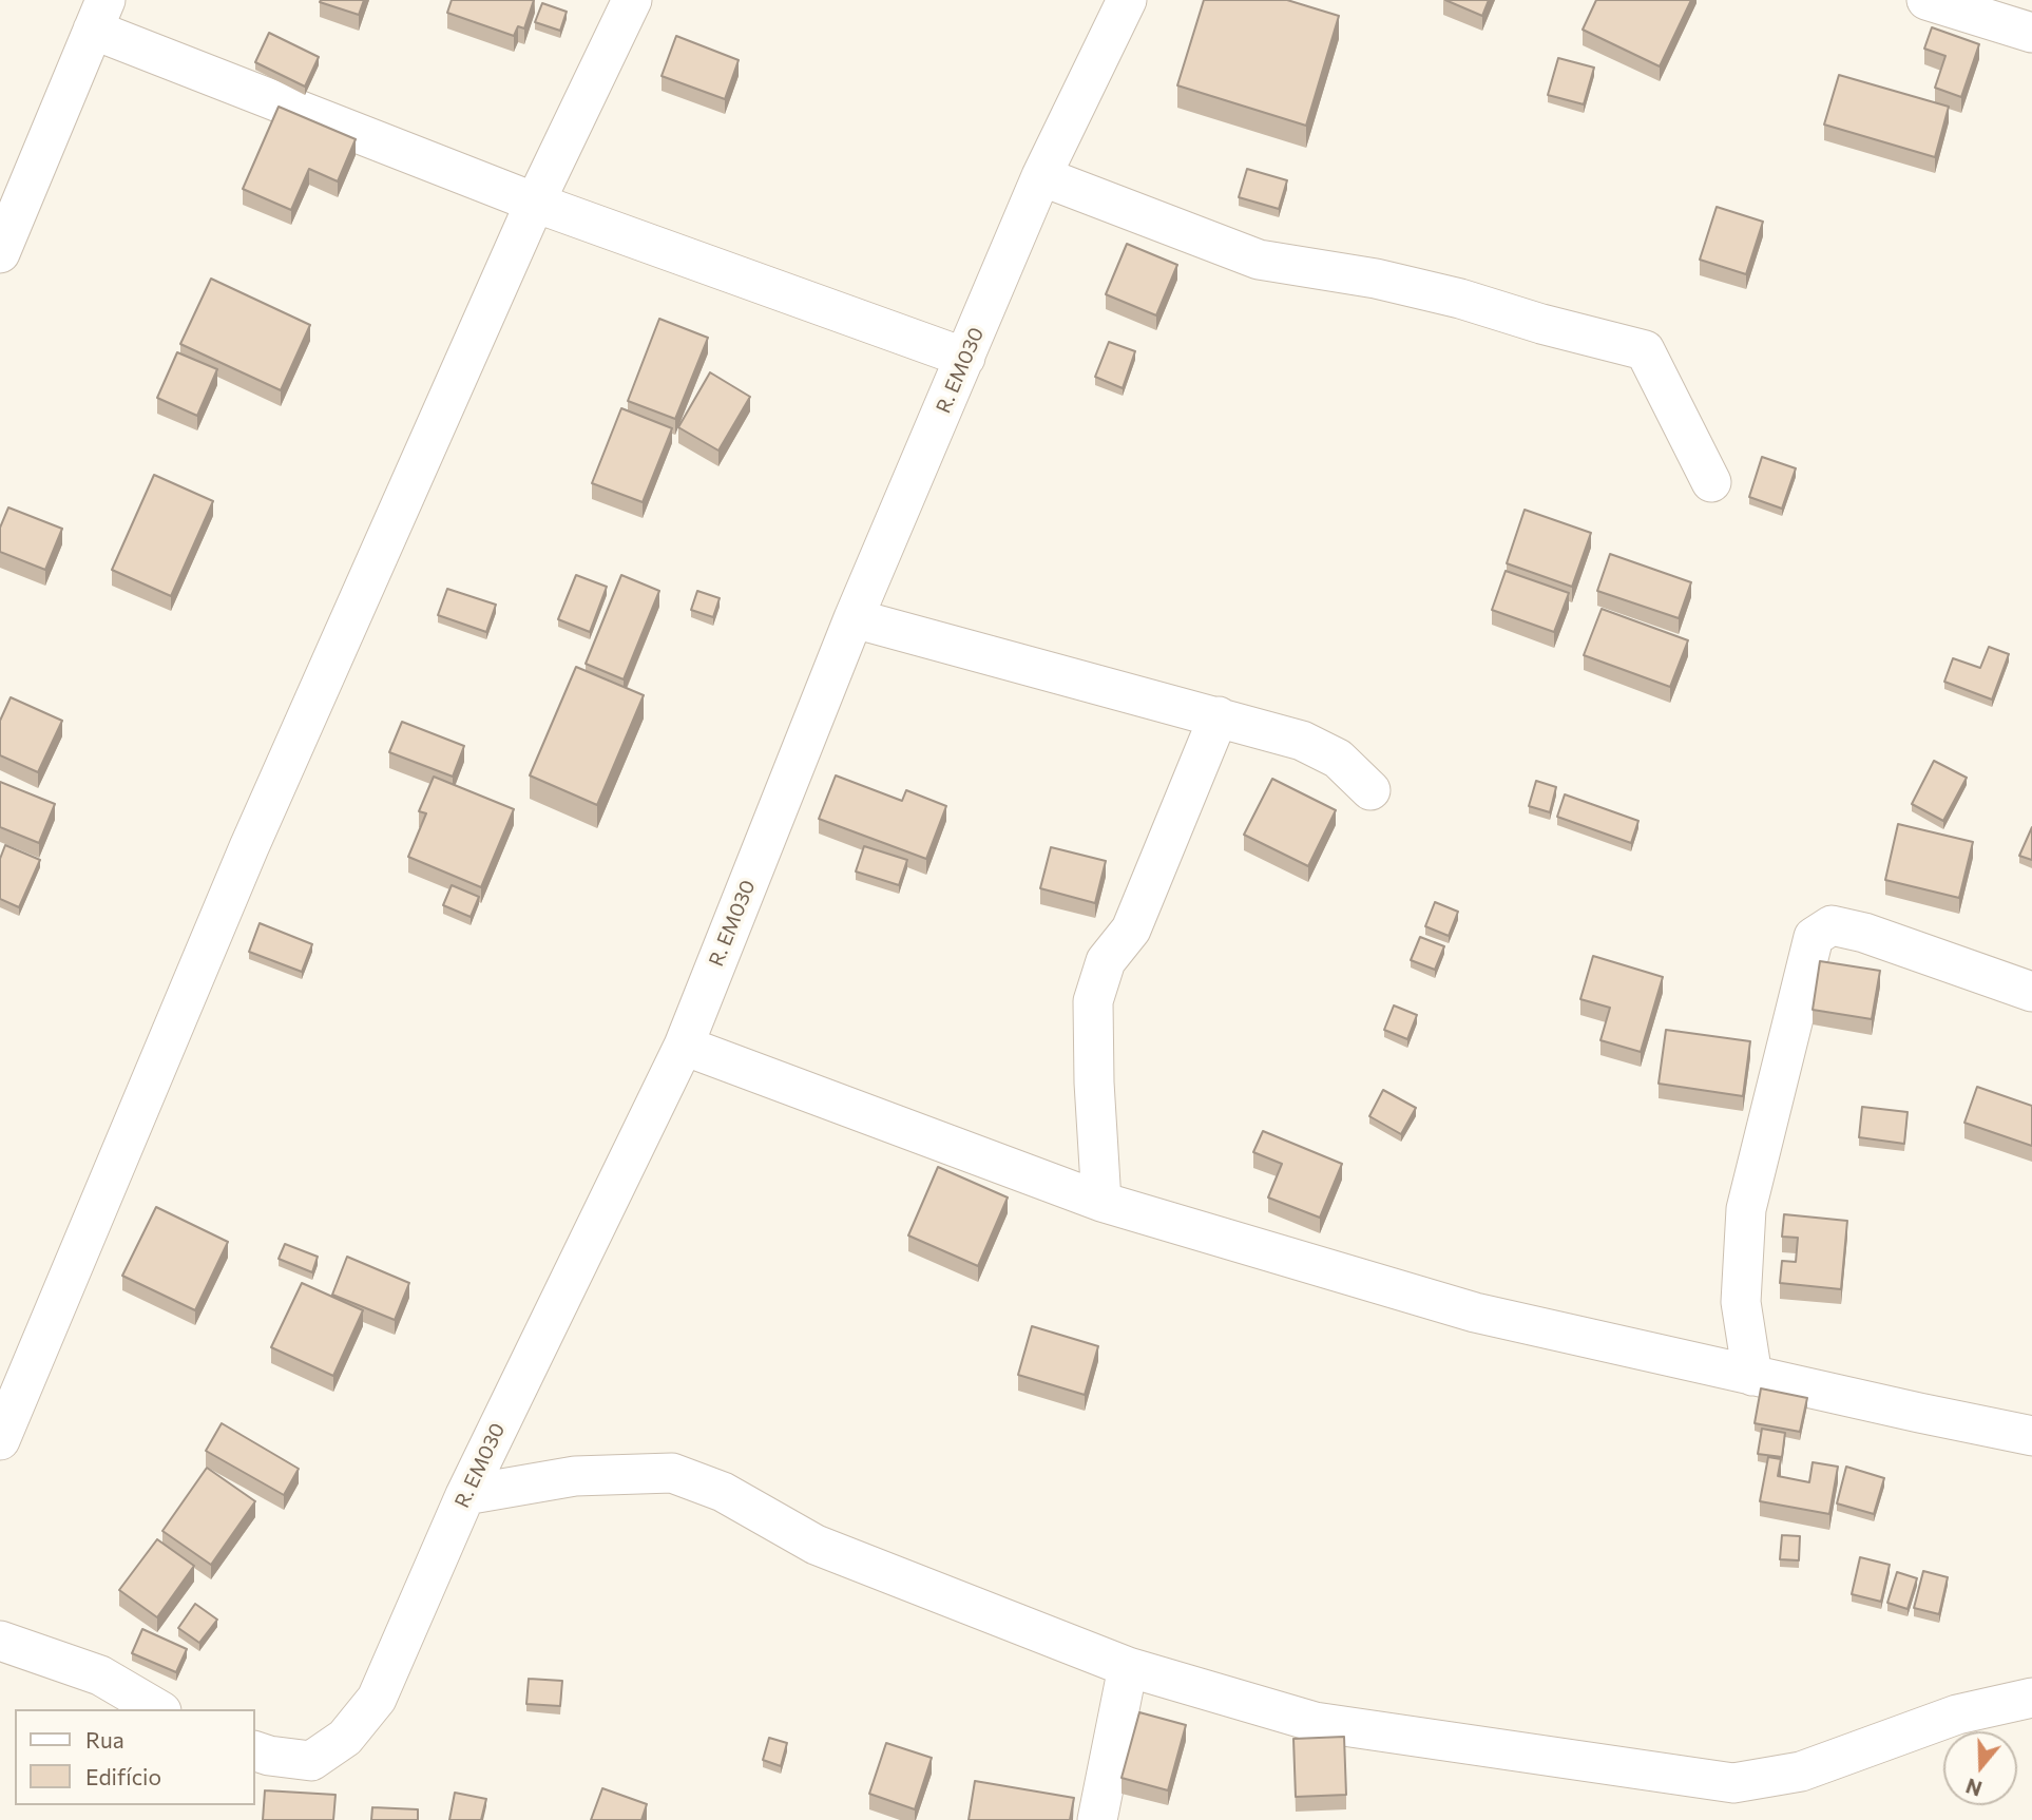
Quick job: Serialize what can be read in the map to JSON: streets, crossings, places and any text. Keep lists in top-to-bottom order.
{
  "streets": {
    "street": ["R. EM030"]
  },
  "legend": ["Rua", "Edifício"],
  "north": "bottom"
}
